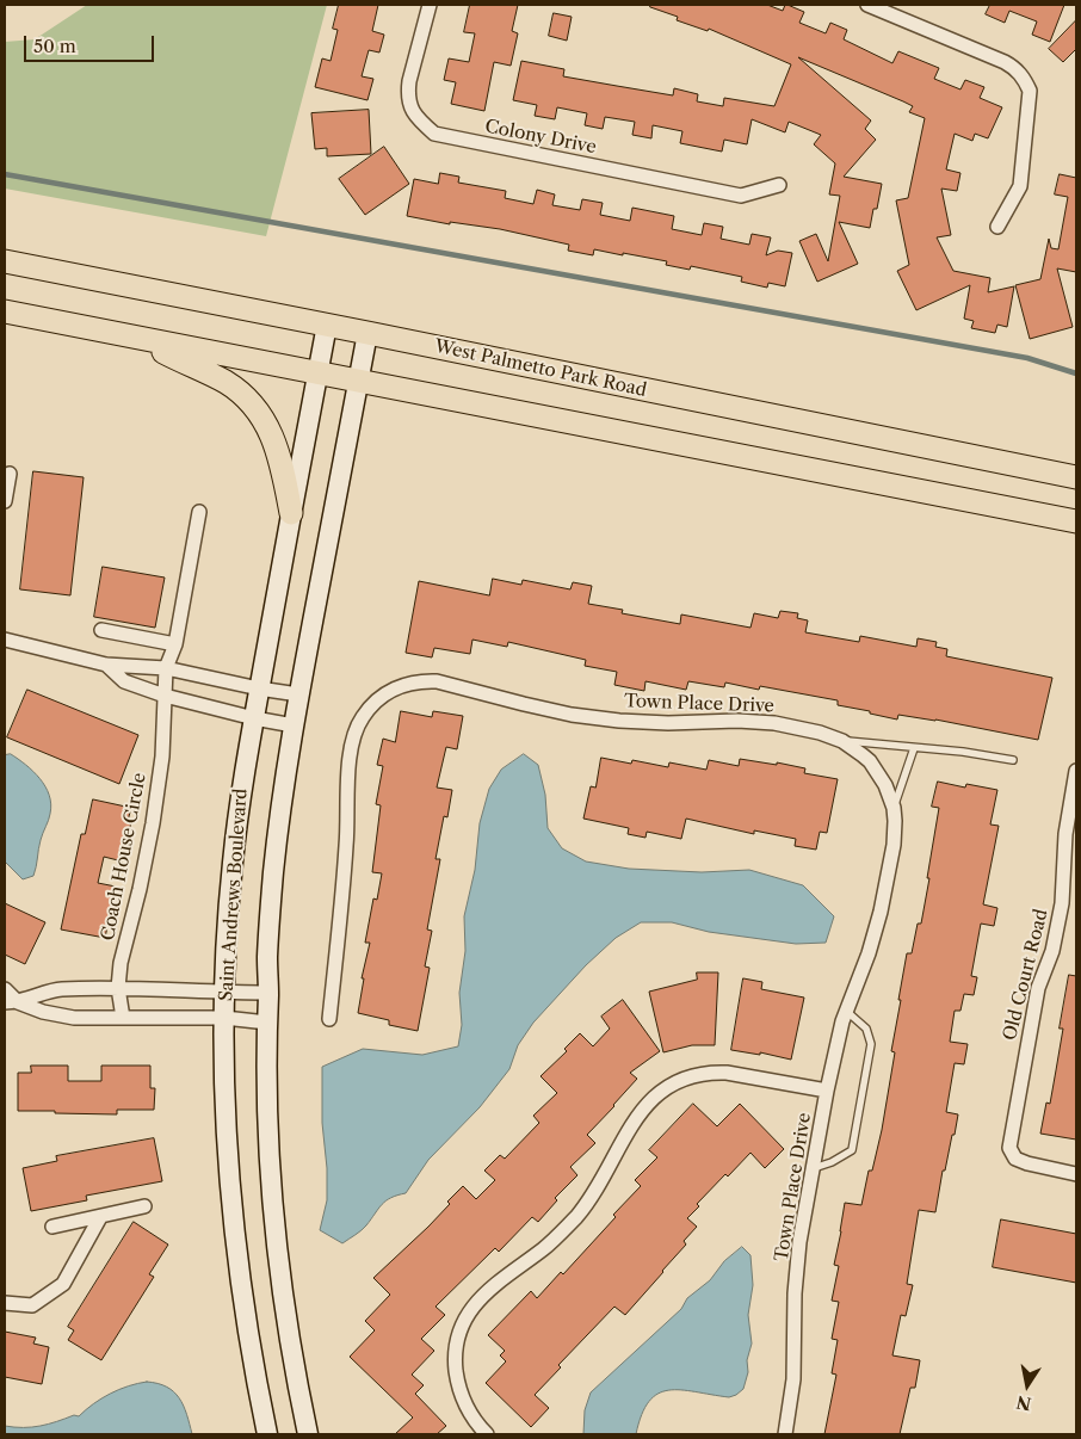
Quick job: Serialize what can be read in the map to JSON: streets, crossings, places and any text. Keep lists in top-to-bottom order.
{
  "streets": {
    "main road": ["West Palmetto Park Road"],
    "street": [
      "Colony Drive",
      "Town Place Drive",
      "Coach House Circle",
      "Saint Andrews Boulevard",
      "Old Court Road"
    ]
  },
  "crossings": [
    ["West Palmetto Park Road", "Saint Andrews Boulevard"]
  ],
  "scale_bar": "50 m",
  "north": "bottom"
}
